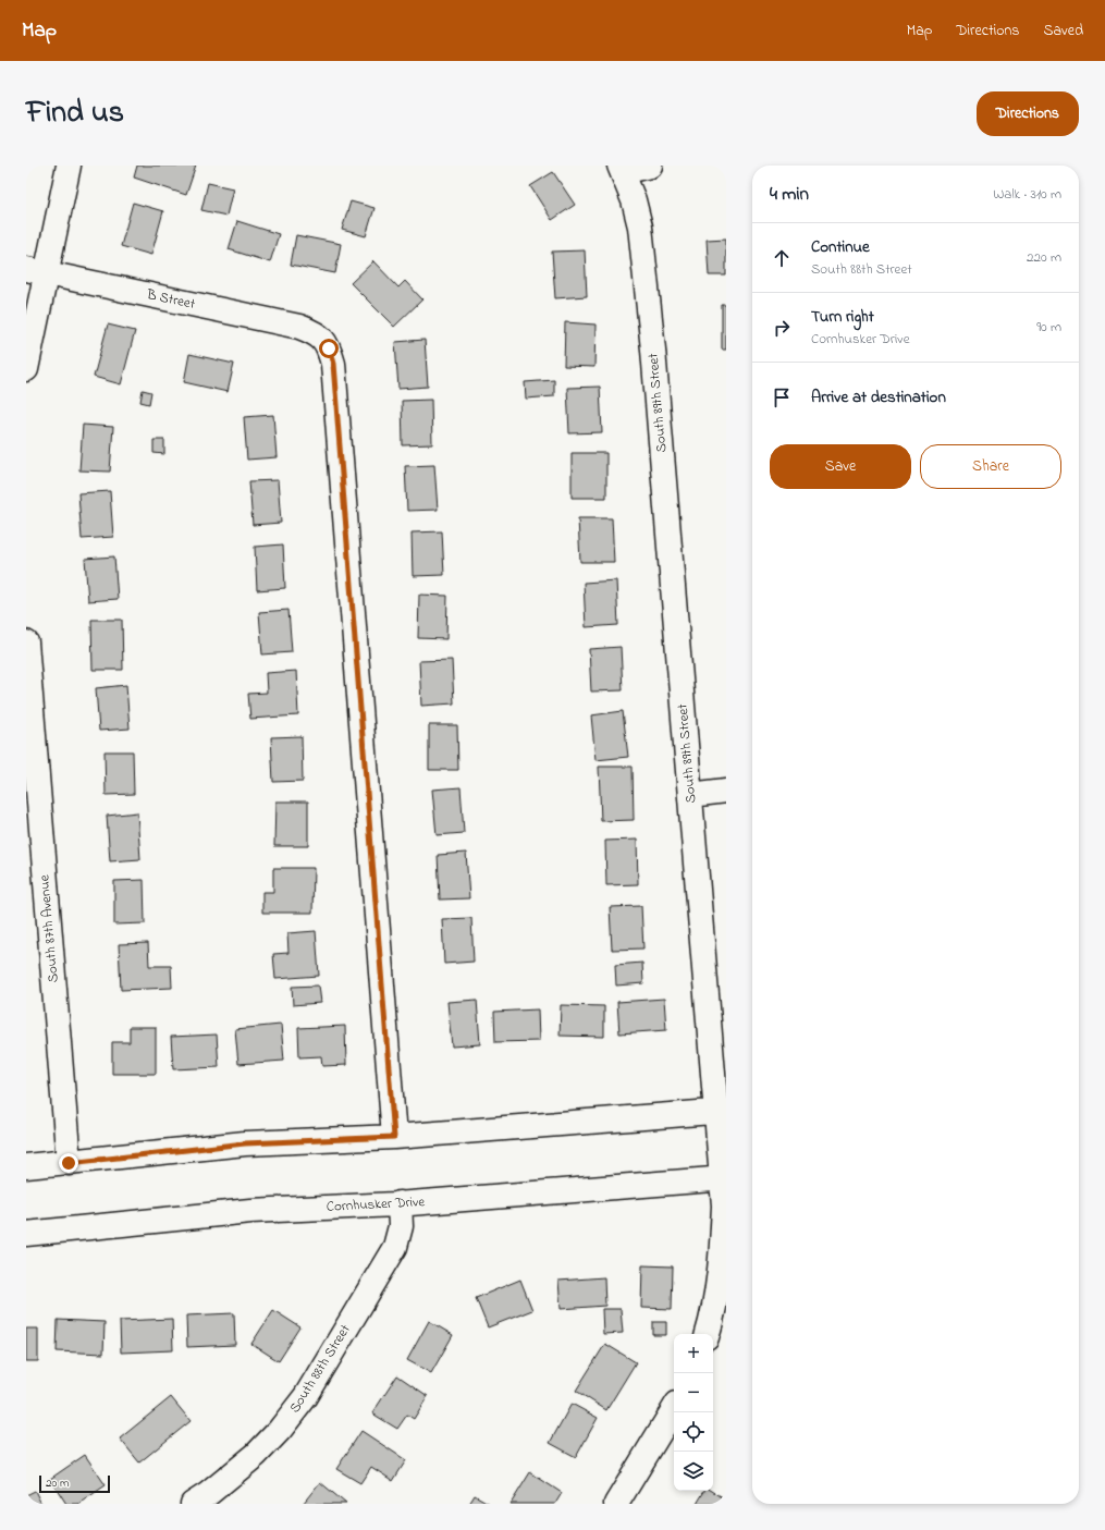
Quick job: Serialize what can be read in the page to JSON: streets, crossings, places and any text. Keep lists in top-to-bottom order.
{
  "streets": {
    "street": [
      "B Street",
      "South 89th Street",
      "South 87th Avenue",
      "Cornhusker Drive",
      "South 88th Street"
    ]
  },
  "crossings": [
    ["South 89th Street", "Cornhusker Drive"],
    ["Cornhusker Drive", "South 88th Street"]
  ],
  "scale_bar": "20 m",
  "page": {
    "header": "Map",
    "nav": ["Map", "Directions", "Saved"],
    "title": "Find us",
    "buttons": [
      "Directions",
      ["Save", "Share"]
    ],
    "heading": ["4 min", "Walk · 310 m"],
    "list": [
      ["Continue", "South 88th Street", "220 m"],
      ["Turn right", "Cornhusker Drive", "90 m"],
      "Arrive at destination"
    ],
    "map_buttons": ["+", "−"],
    "scale": "20 m"
  }
}
